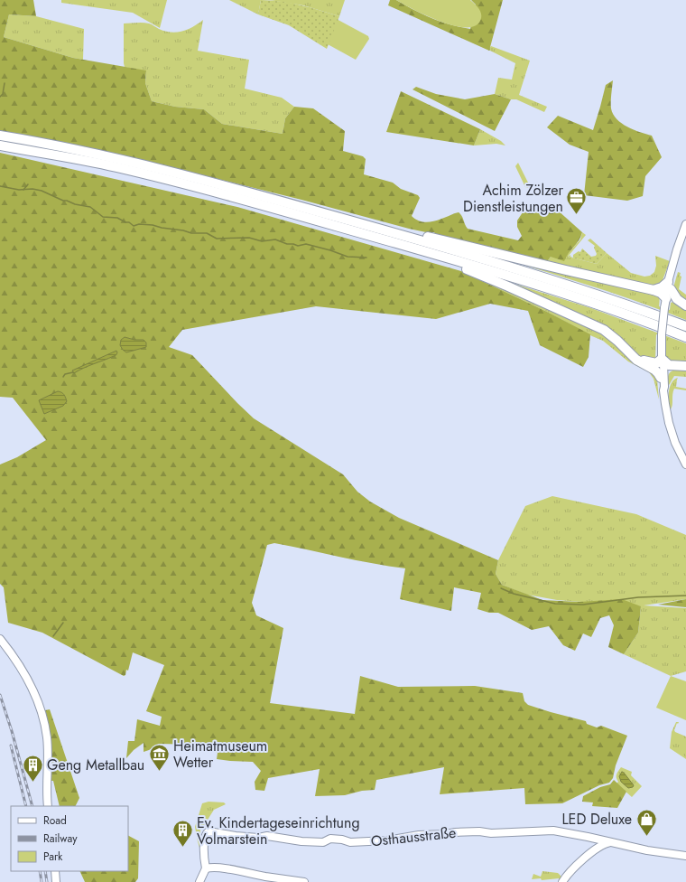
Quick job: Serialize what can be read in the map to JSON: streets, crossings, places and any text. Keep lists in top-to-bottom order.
{
  "streets": {
    "street": ["Osthausstraße"]
  },
  "places": {
    "office": ["Achim Zölzer Dienstleistungen"],
    "museum": ["Heimatmuseum Wetter"],
    "building": ["Geng Metallbau", "Ev. Kindertageseinrichtung Volmarstein"],
    "shop": ["LED Deluxe"]
  },
  "legend": ["Road", "Railway", "Park"]
}
